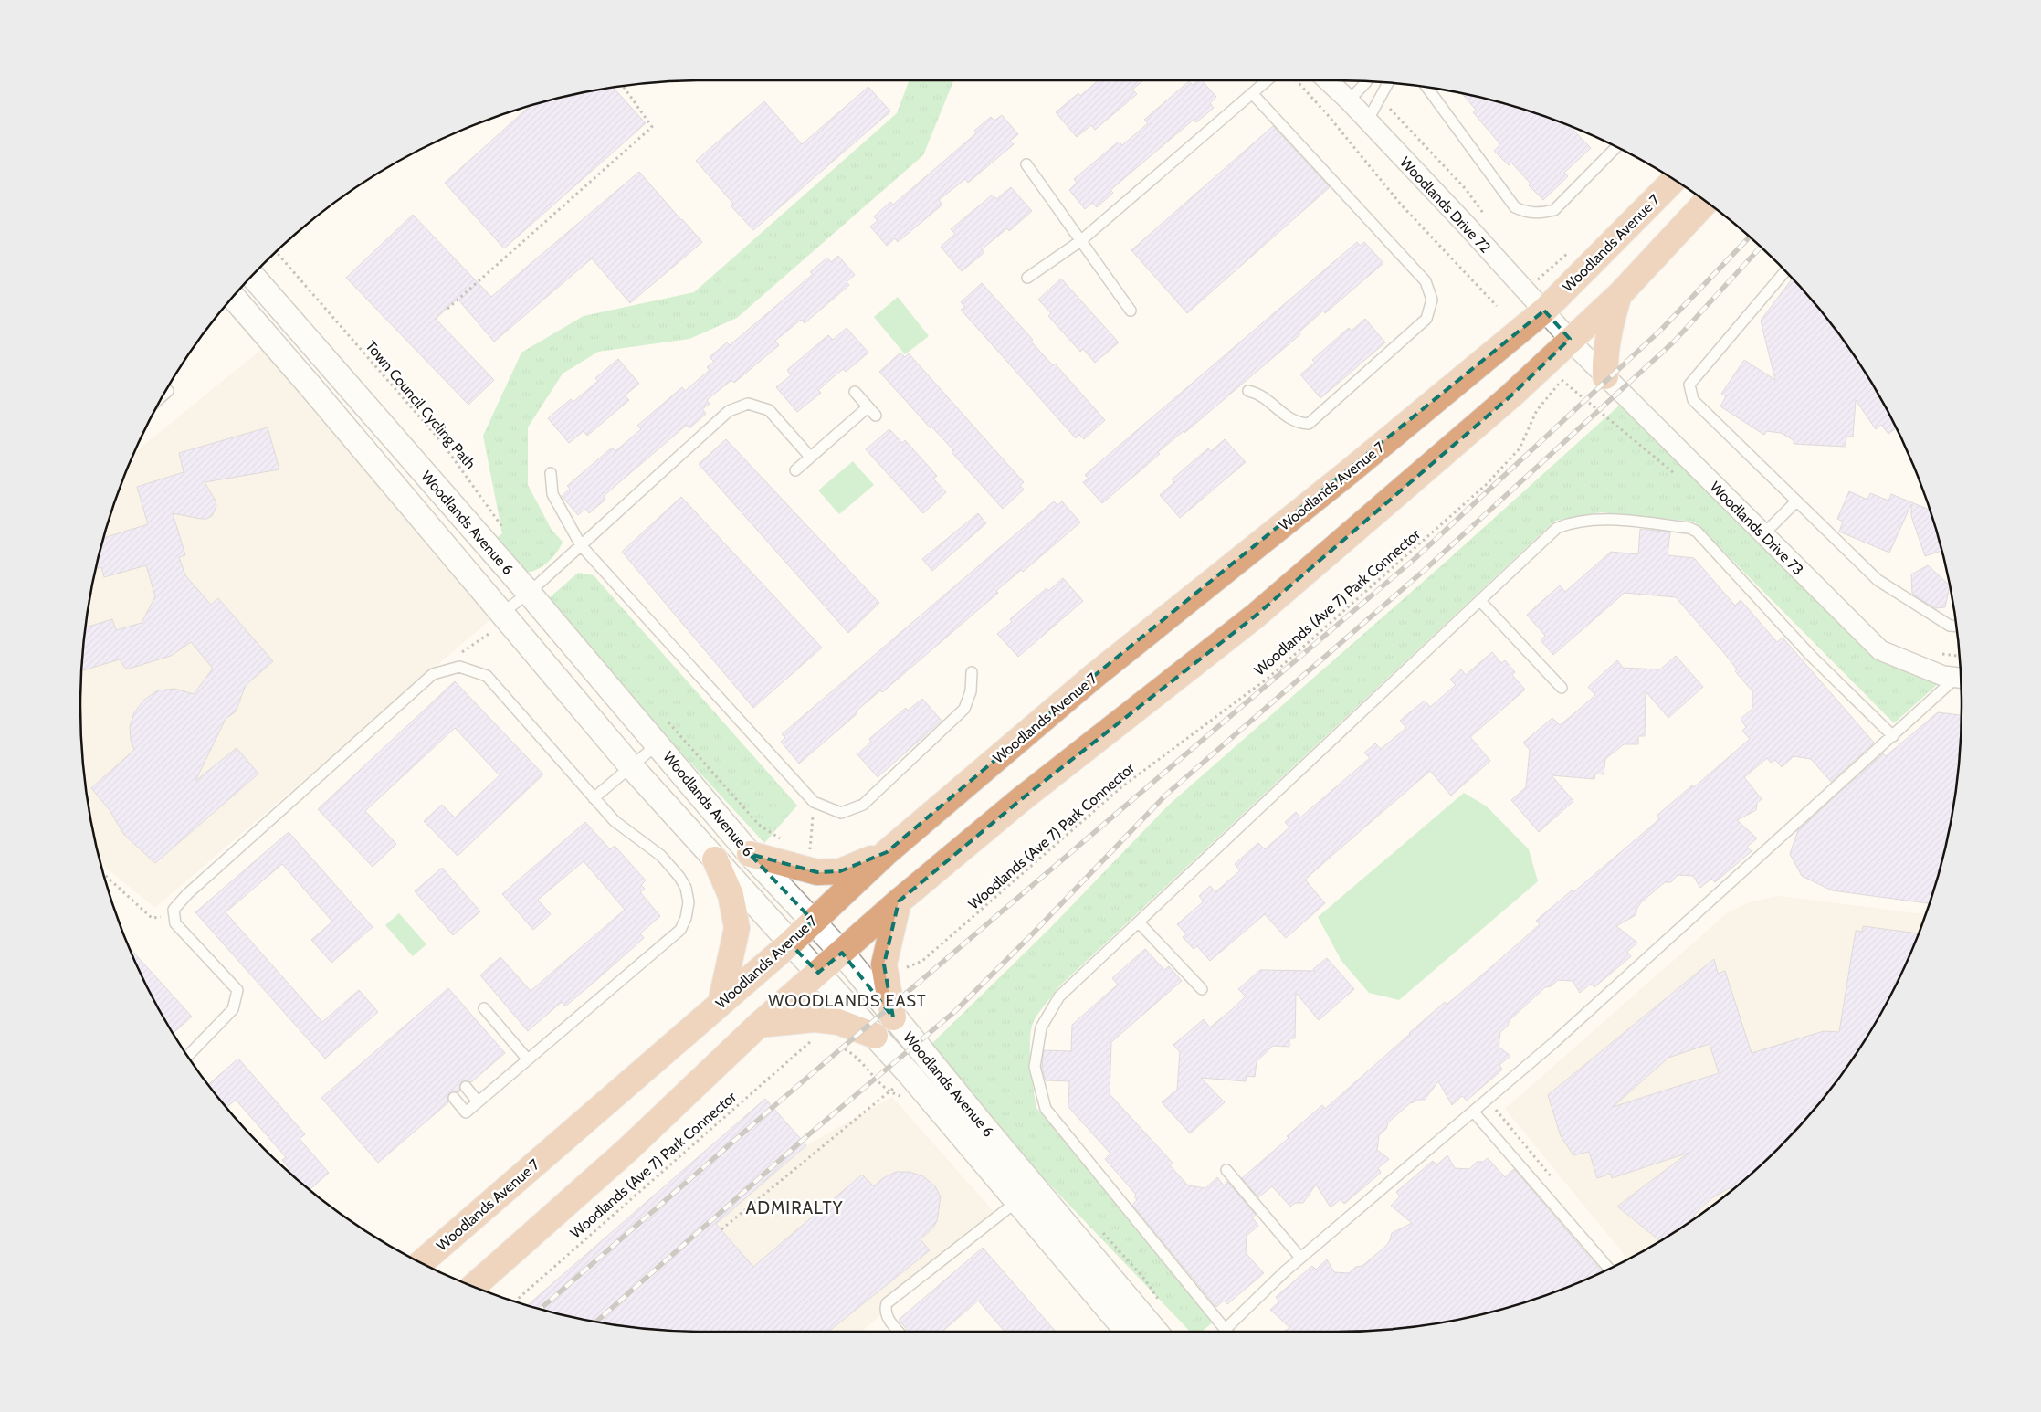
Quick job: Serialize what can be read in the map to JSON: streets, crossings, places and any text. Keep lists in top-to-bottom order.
{
  "streets": {
    "main road": ["Woodlands Avenue 7"],
    "street": ["Woodlands Drive 72", "Woodlands Avenue 6", "Woodlands Drive 73"],
    "path": ["Town Council Cycling Path", "Woodlands (Ave 7) Park Connector"]
  },
  "crossings": [
    ["Woodlands Drive 72", "Woodlands Avenue 7"],
    ["Woodlands Drive 72", "Woodlands Drive 73"],
    ["Woodlands Drive 72", "Woodlands (Ave 7) Park Connector"],
    ["Woodlands Avenue 7", "Woodlands Avenue 6"],
    ["Woodlands Drive 73", "Woodlands (Ave 7) Park Connector"]
  ],
  "districts": ["WOODLANDS EAST", "ADMIRALTY"]
}
